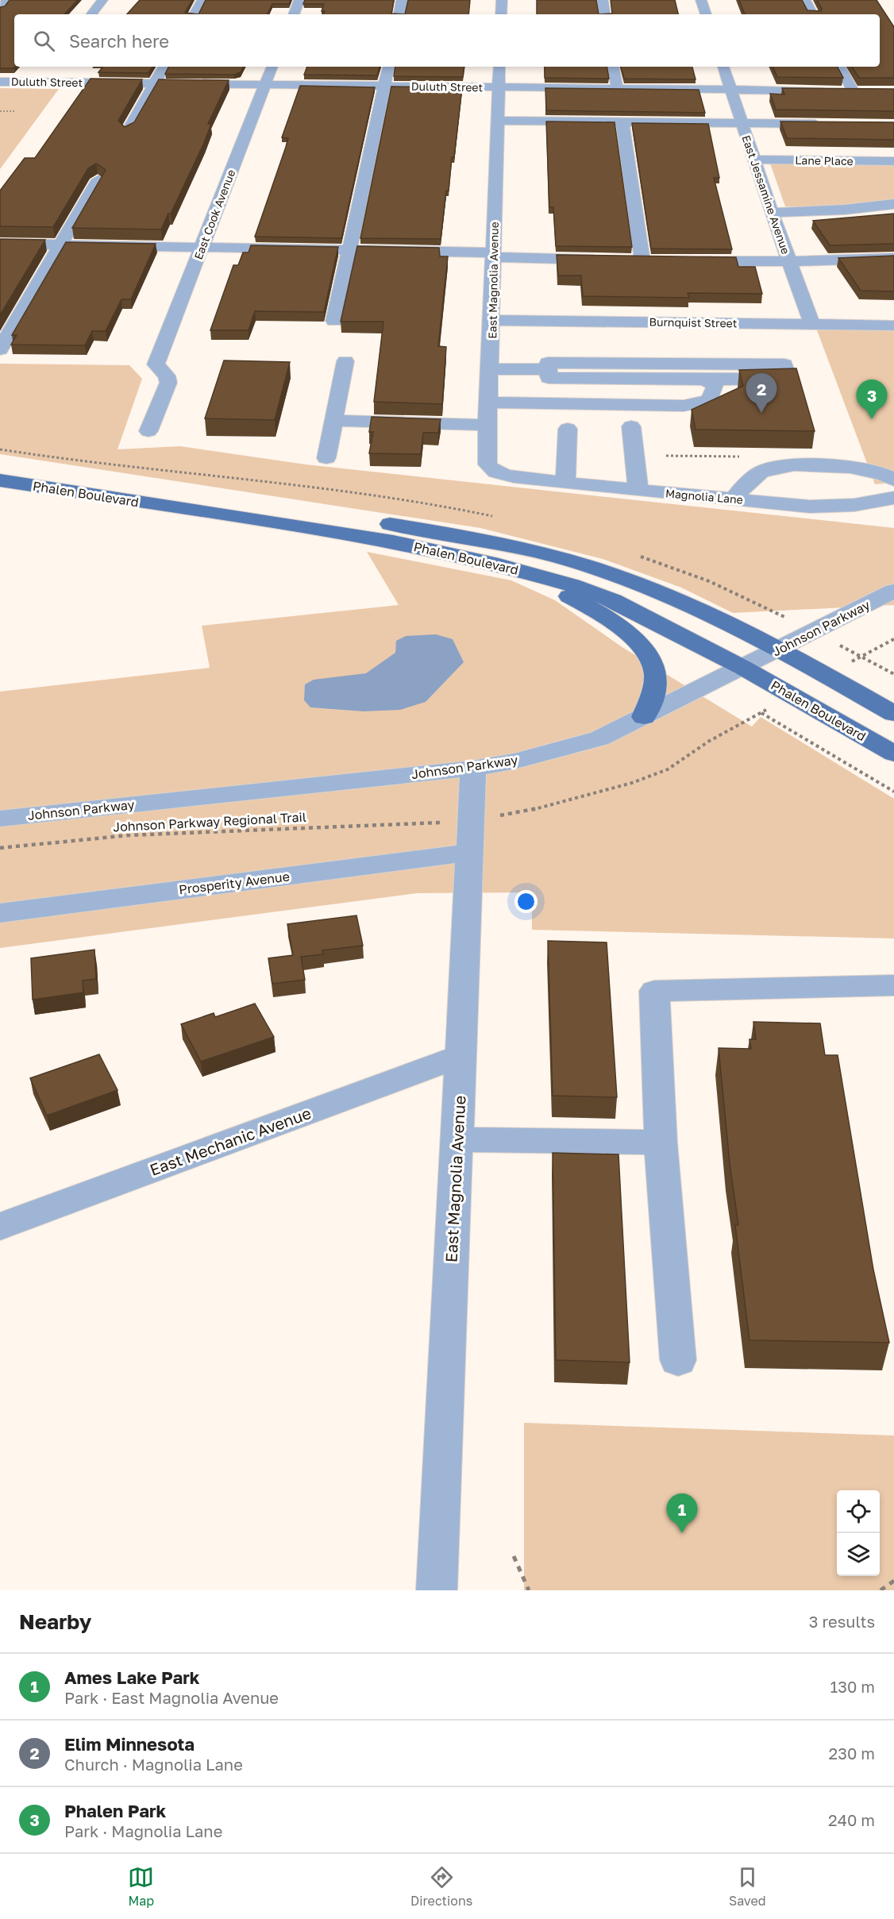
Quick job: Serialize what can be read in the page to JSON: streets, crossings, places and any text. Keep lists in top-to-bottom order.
{
  "streets": {
    "main road": ["Phalen Boulevard"],
    "street": [
      "Duluth Street",
      "Lane Place",
      "East Jessamine Avenue",
      "East Cook Avenue",
      "East Magnolia Avenue",
      "Burnquist Street",
      "Magnolia Lane",
      "Johnson Parkway",
      "Prosperity Avenue",
      "East Mechanic Avenue"
    ],
    "path": ["Johnson Parkway Regional Trail"]
  },
  "crossings": [
    ["Duluth Street", "East Jessamine Avenue"],
    ["Duluth Street", "East Cook Avenue"],
    ["Duluth Street", "East Magnolia Avenue"],
    ["Lane Place", "East Jessamine Avenue"],
    ["East Jessamine Avenue", "Burnquist Street"],
    ["East Magnolia Avenue", "Burnquist Street"],
    ["East Magnolia Avenue", "Magnolia Lane"],
    ["East Magnolia Avenue", "Johnson Parkway"],
    ["East Magnolia Avenue", "Prosperity Avenue"],
    ["East Magnolia Avenue", "East Mechanic Avenue"],
    ["Phalen Boulevard", "Johnson Parkway"]
  ],
  "page": {
    "search": "Search here",
    "pins": ["2", "3", "1"],
    "heading": ["Nearby", "3 results"],
    "list": [
      {
        "mark": "1",
        "name": "Ames Lake Park",
        "note": "Park · East Magnolia Avenue",
        "value": "130 m"
      },
      {
        "mark": "2",
        "name": "Elim Minnesota",
        "note": "Church · Magnolia Lane",
        "value": "230 m"
      },
      {
        "mark": "3",
        "name": "Phalen Park",
        "note": "Park · Magnolia Lane",
        "value": "240 m"
      }
    ],
    "nav": ["Map", "Directions", "Saved"]
  }
}
